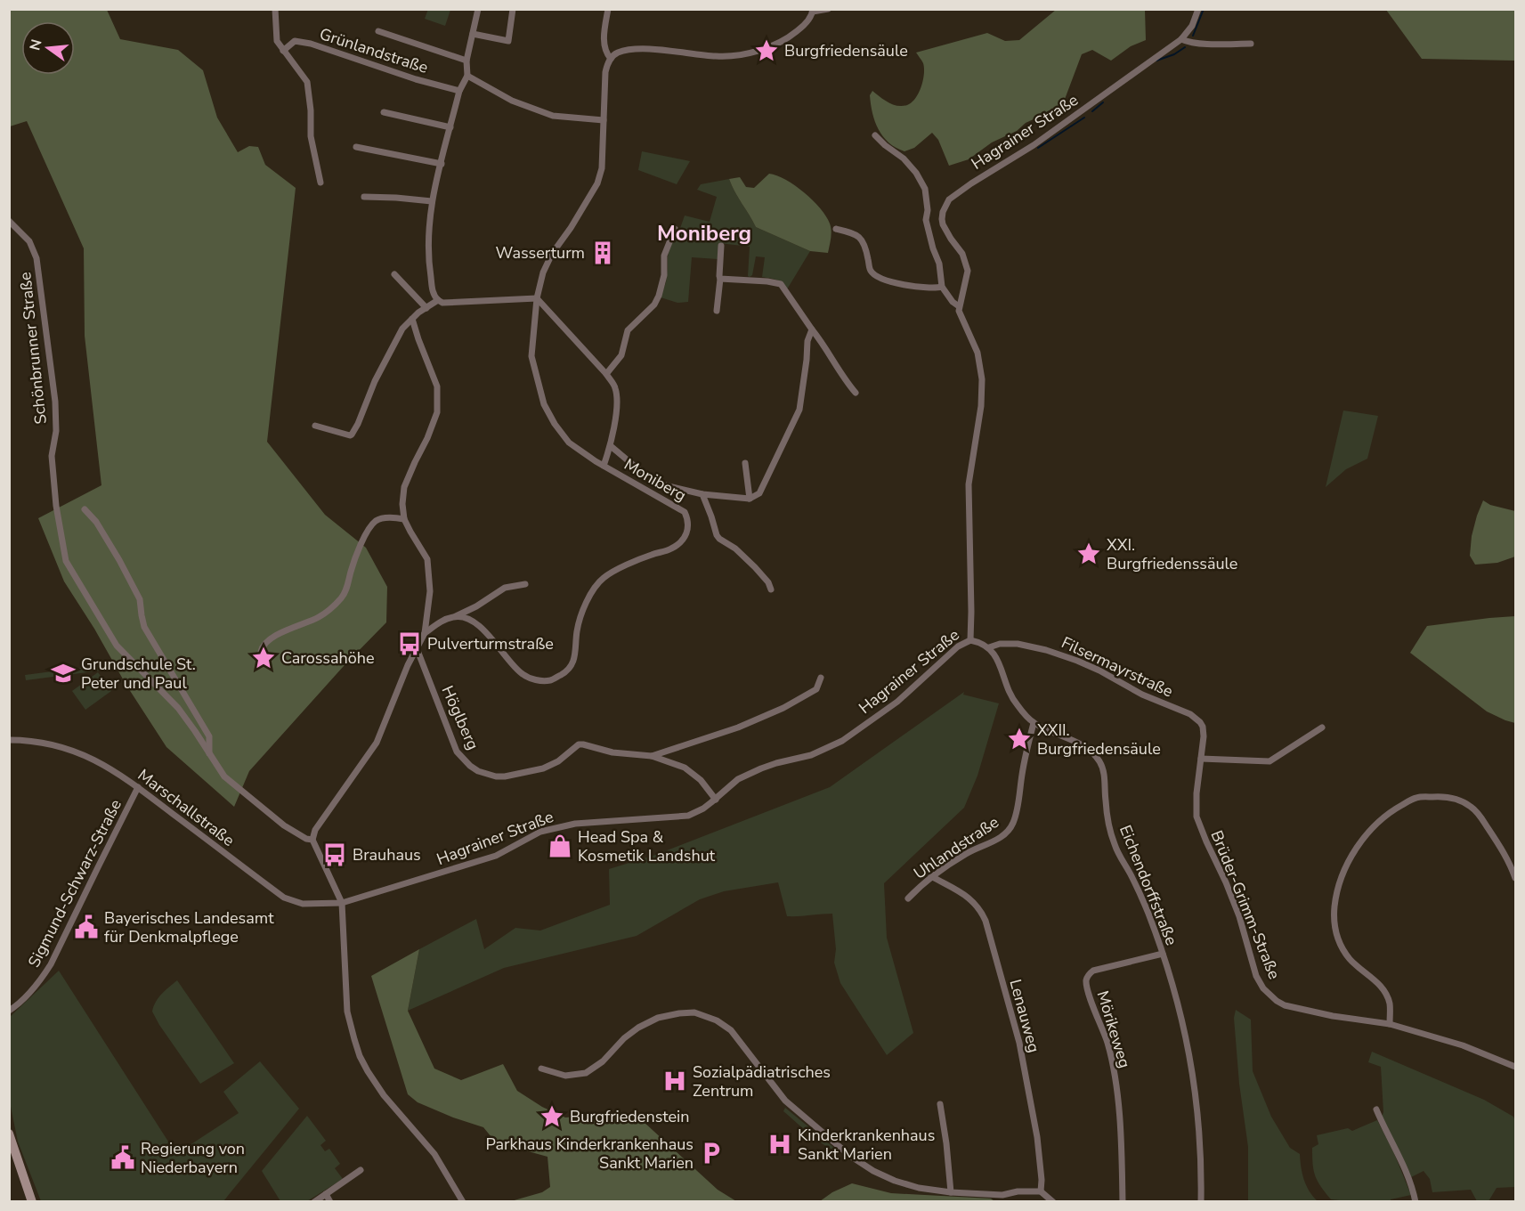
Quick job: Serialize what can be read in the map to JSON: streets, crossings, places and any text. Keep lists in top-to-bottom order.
{
  "streets": {
    "street": [
      "Grünlandstraße",
      "Hagrainer Straße",
      "Schönbrunner Straße",
      "Moniberg",
      "Filsermayrstraße",
      "Höglberg",
      "Marschallstraße",
      "Uhlandstraße",
      "Sigmund-Schwarz-Straße",
      "Eichendorffstraße",
      "Brüder-Grimm-Straße",
      "Lenauweg",
      "Mörikeweg"
    ]
  },
  "crossings": [
    ["Hagrainer Straße", "Höglberg"],
    ["Hagrainer Straße", "Marschallstraße"],
    ["Filsermayrstraße", "Eichendorffstraße"],
    ["Filsermayrstraße", "Brüder-Grimm-Straße"],
    ["Marschallstraße", "Sigmund-Schwarz-Straße"],
    ["Uhlandstraße", "Eichendorffstraße"],
    ["Uhlandstraße", "Lenauweg"],
    ["Eichendorffstraße", "Mörikeweg"]
  ],
  "districts": ["Moniberg"],
  "places": {
    "place": [
      "Burgfriedensäule",
      "XXI. Burgfriedenssäule",
      "Carossahöhe",
      "XXII. Burgfriedensäule",
      "Burgfriedenstein"
    ],
    "building": ["Wasserturm"],
    "bus stop": ["Pulverturmstraße", "Brauhaus"],
    "school or university": ["Grundschule St. Peter und Paul"],
    "shop": ["Head Spa & Kosmetik Landshut"],
    "public building": ["Bayerisches Landesamt für Denkmalpflege", "Regierung von Niederbayern"],
    "hospital": ["Sozialpädiatrisches Zentrum", "Kinderkrankenhaus Sankt Marien"],
    "parking": ["Parkhaus Kinderkrankenhaus Sankt Marien"]
  },
  "north": "left"
}
